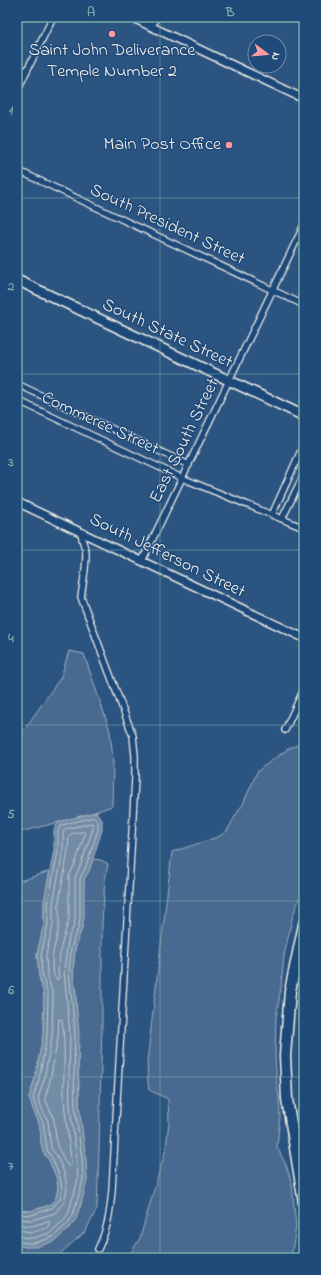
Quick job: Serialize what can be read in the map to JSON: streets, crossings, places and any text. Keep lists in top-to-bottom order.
{
  "streets": {
    "main road": ["South State Street"],
    "street": [
      "South President Street",
      "Commerce Street",
      "East South Street",
      "South Jefferson Street"
    ]
  },
  "crossings": [
    ["South President Street", "East South Street"],
    ["South State Street", "East South Street"],
    ["Commerce Street", "East South Street"],
    ["East South Street", "South Jefferson Street"]
  ],
  "places": ["Saint John Deliverance Temple Number 2", "Main Post Office"],
  "north": "right",
  "grid": {
    "columns": ["A", "B"],
    "rows": [
      "1",
      "2",
      "3",
      "4",
      "5",
      "6",
      "7"
    ]
  }
}
